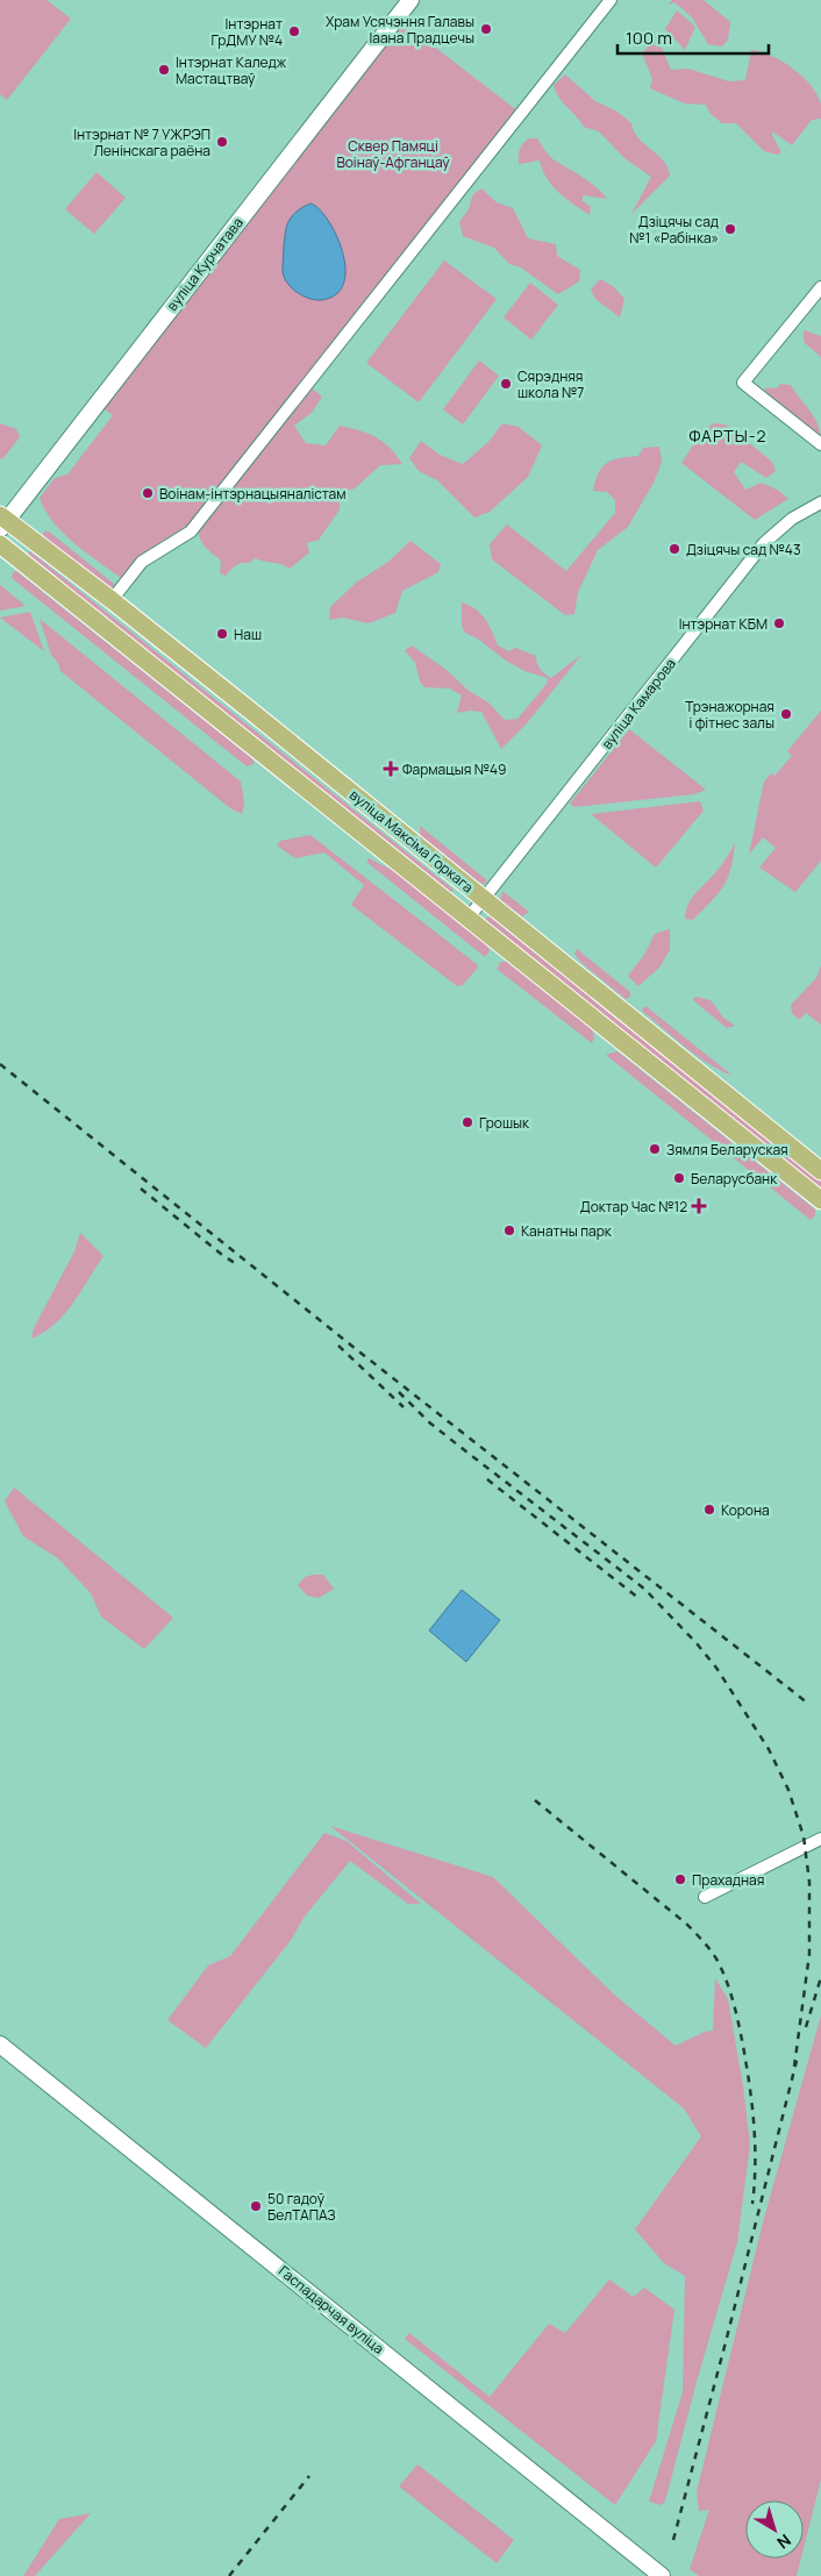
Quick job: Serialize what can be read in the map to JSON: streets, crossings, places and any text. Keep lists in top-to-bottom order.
{
  "streets": {
    "main road": ["вуліца Максіма Горкага"],
    "street": ["вуліца Курчатава", "вуліца Камарова", "Гаспадарчая вуліца"]
  },
  "crossings": [
    ["вуліца Курчатава", "вуліца Максіма Горкага"],
    ["вуліца Камарова", "вуліца Максіма Горкага"]
  ],
  "districts": ["ФАРТЫ-2"],
  "parks": ["Сквер Памяці Воінаў-Афганцаў"],
  "places": {
    "other": [
      "Храм Усячэння Галавы Іаана Прадцечы",
      "Інтэрнат ГрДМУ №4",
      "Інтэрнат Каледж Мастацтваў",
      "Інтэрнат № 7 УЖРЭП Ленінскага раёна",
      "Дзіцячы сад №1 «Рабінка»",
      "Сярэдняя школа №7",
      "Воінам-інтэрнацыяналістам",
      "Дзіцячы сад №43",
      "Інтэрнат КБМ",
      "Наш",
      "Трэнажорная і фітнес залы",
      "Грошык",
      "Зямля Беларуская",
      "Беларусбанк",
      "Канатны парк",
      "Корона",
      "Прахадная",
      "50 гадоў БелТАПАЗ"
    ],
    "health": ["Фармацыя №49", "Доктар Час №12"]
  },
  "scale_bar": "100 m",
  "north": "bottom right"
}
